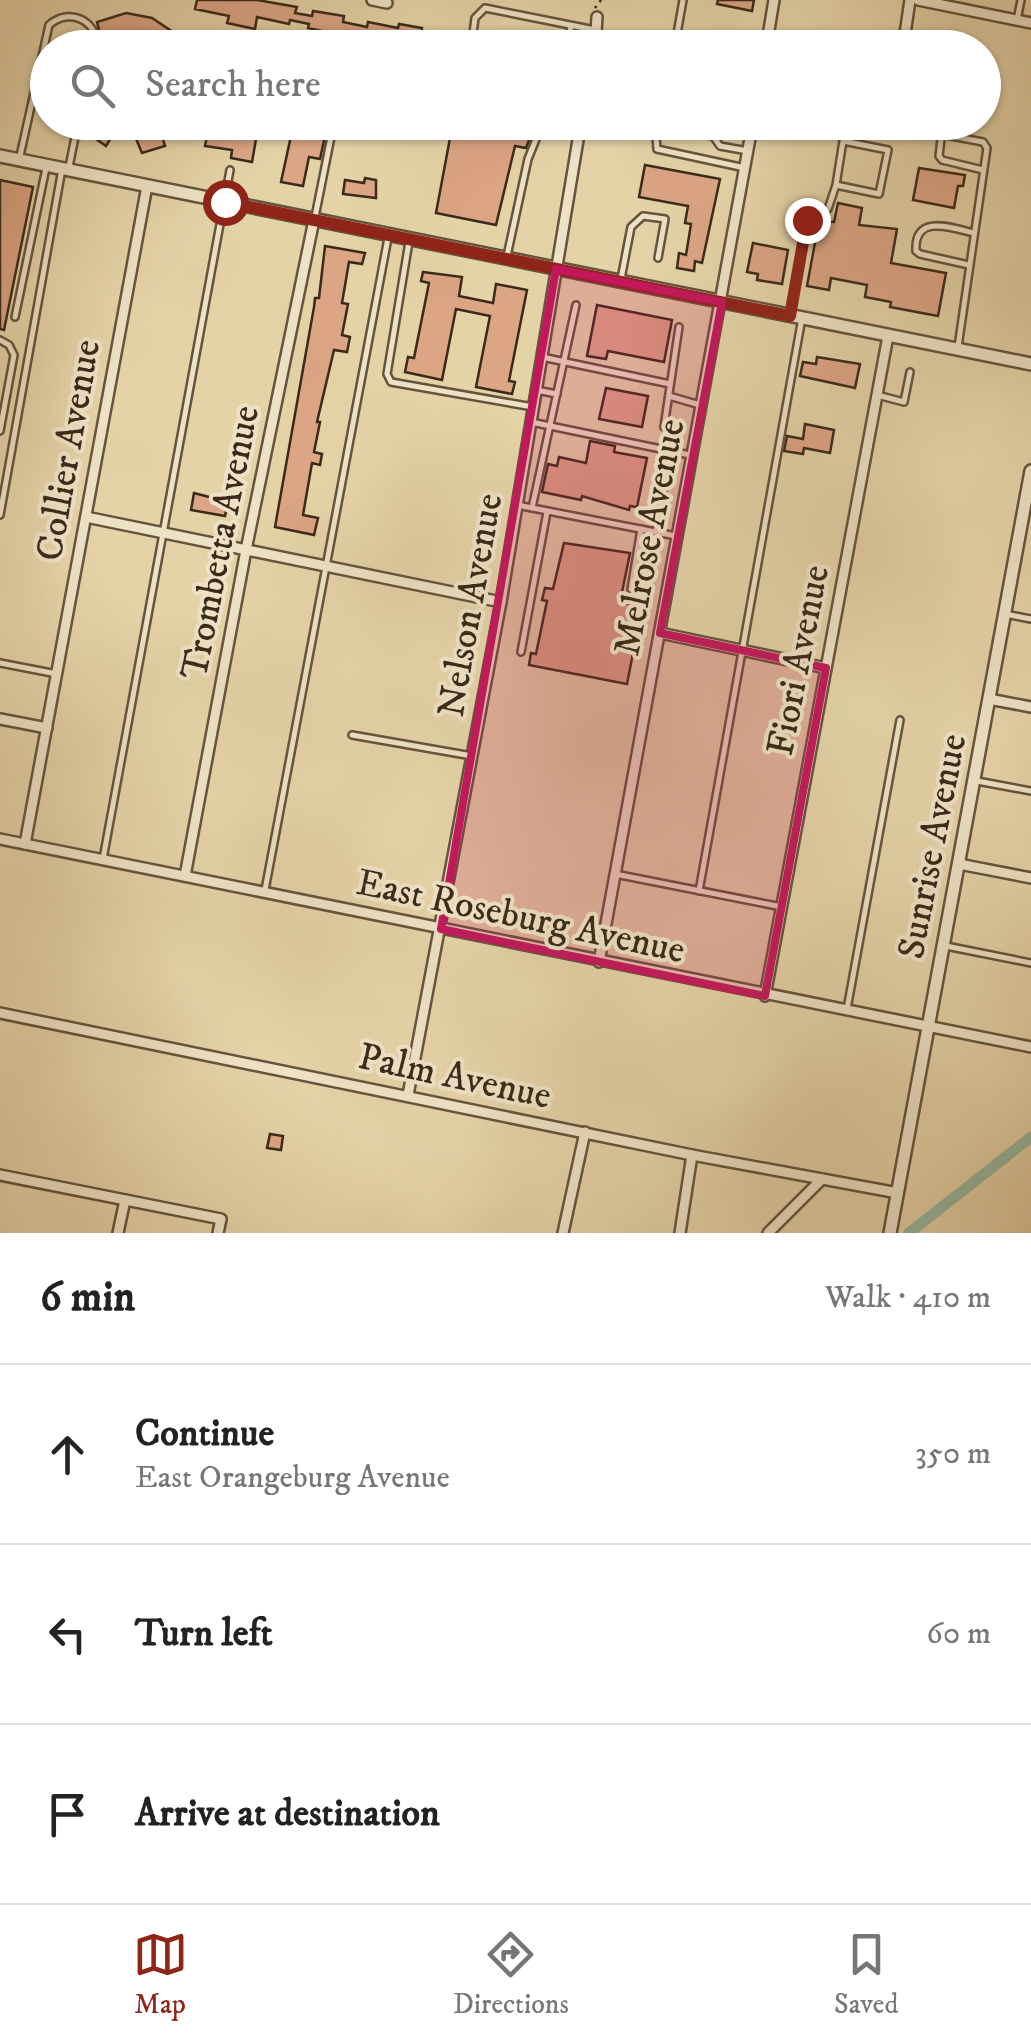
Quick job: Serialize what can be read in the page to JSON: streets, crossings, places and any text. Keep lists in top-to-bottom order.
{
  "streets": {
    "street": [
      "Collier Avenue",
      "Melrose Avenue",
      "Trombetta Avenue",
      "Nelson Avenue",
      "Fiori Avenue",
      "Sunrise Avenue",
      "East Roseburg Avenue",
      "Palm Avenue"
    ]
  },
  "crossings": [
    ["Collier Avenue", "East Roseburg Avenue"],
    ["Melrose Avenue", "East Roseburg Avenue"],
    ["Trombetta Avenue", "East Roseburg Avenue"],
    ["Nelson Avenue", "East Roseburg Avenue"],
    ["Nelson Avenue", "Palm Avenue"],
    ["Fiori Avenue", "East Roseburg Avenue"],
    ["Sunrise Avenue", "East Roseburg Avenue"],
    ["Sunrise Avenue", "Palm Avenue"]
  ],
  "page": {
    "search": "Search here",
    "heading": ["6 min", "Walk · 410 m"],
    "list": [
      ["Continue", "East Orangeburg Avenue", "350 m"],
      ["Turn left", "60 m"],
      "Arrive at destination"
    ],
    "nav": ["Map", "Directions", "Saved"]
  }
}
